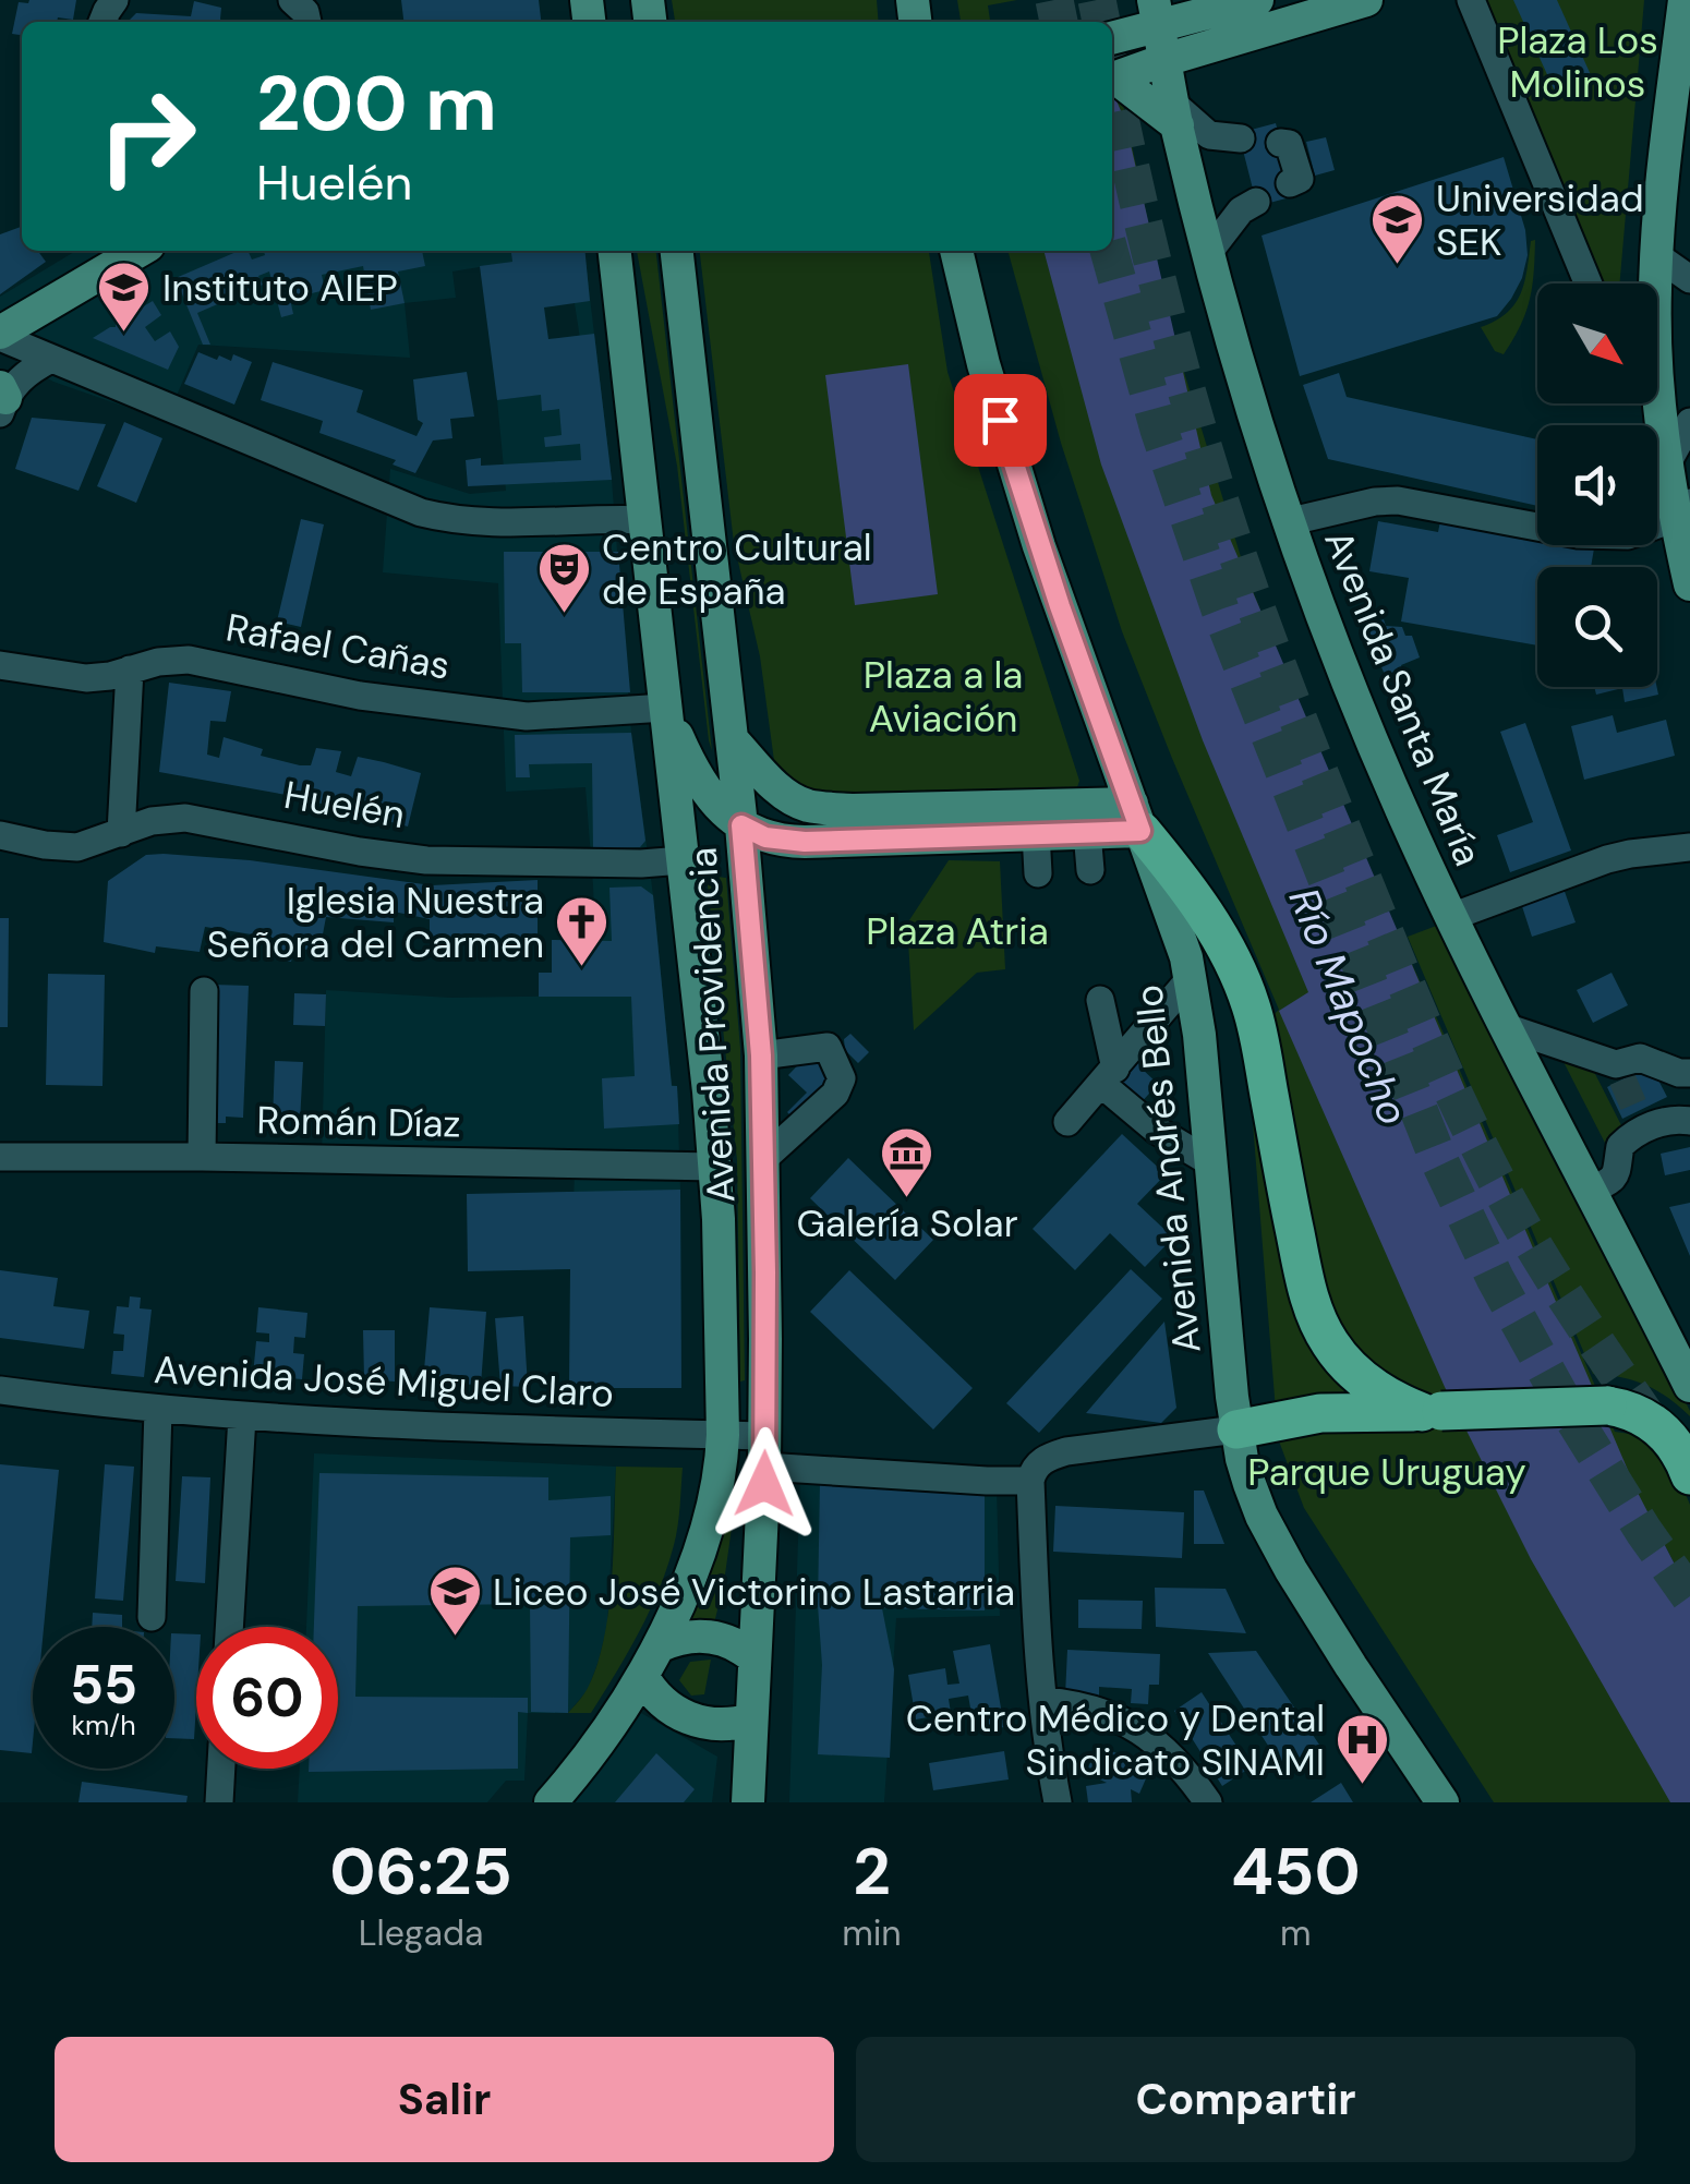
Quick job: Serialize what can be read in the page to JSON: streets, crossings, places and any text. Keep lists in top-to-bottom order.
{
  "streets": {
    "main road": ["Avenida Santa María", "Avenida Providencia", "Avenida Andrés Bello"],
    "street": [
      "Rafael Cañas",
      "Huelén",
      "Román Díaz",
      "Avenida José Miguel Claro"
    ]
  },
  "crossings": [
    ["Rafael Cañas", "Avenida Providencia"],
    ["Huelén", "Avenida Providencia"],
    ["Avenida Providencia", "Román Díaz"],
    ["Avenida Providencia", "Avenida José Miguel Claro"]
  ],
  "water": ["Río Mapocho"],
  "parks": [
    "Plaza Los Molinos",
    "Plaza a la Aviación",
    "Plaza Atria",
    "Parque Uruguay"
  ],
  "places": {
    "school or university": ["Universidad SEK", "Instituto AIEP", "Liceo José Victorino Lastarria"],
    "theatre": ["Centro Cultural de España"],
    "church": ["Iglesia Nuestra Señora del Carmen"],
    "museum": ["Galería Solar"],
    "hospital": ["Centro Médico y Dental Sindicato SINAMI"]
  },
  "north": "bottom right",
  "page": {
    "turn": ["200 m", "Huelén"],
    "speed": "55 km/h",
    "limit": "60",
    "eta": [
      "06:25",
      "Llegada",
      "2",
      "min",
      "450",
      "m"
    ],
    "buttons": ["Salir", "Compartir"]
  }
}
